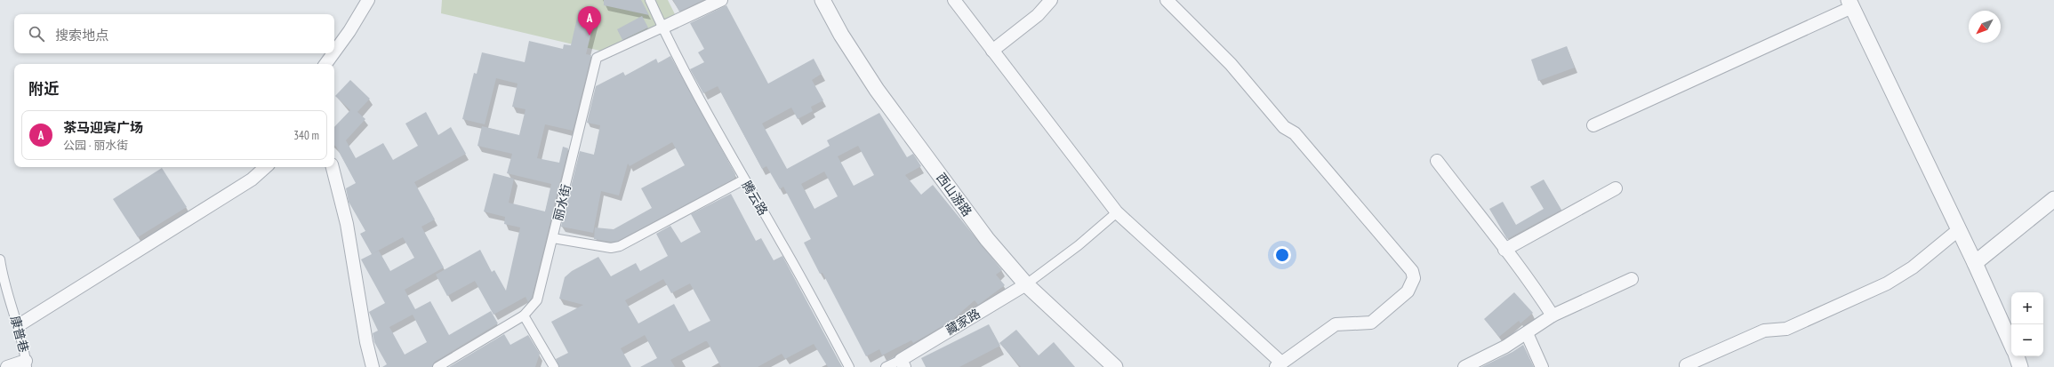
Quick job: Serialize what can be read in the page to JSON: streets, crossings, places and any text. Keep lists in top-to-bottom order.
{
  "streets": {
    "street": [
      "西山游路",
      "腾云路",
      "丽水街",
      "藏家路",
      "康普巷"
    ]
  },
  "crossings": [
    ["西山游路", "藏家路"],
    ["腾云路", "丽水街"]
  ],
  "north": "bottom left",
  "page": {
    "pins": "A",
    "search": "搜索地点",
    "heading": "附近",
    "list": [
      {
        "mark": "A",
        "name": "茶马迎宾广场",
        "note": "公园 · 丽水街",
        "value": "340 m"
      }
    ],
    "map_buttons": ["+", "−"]
  }
}
